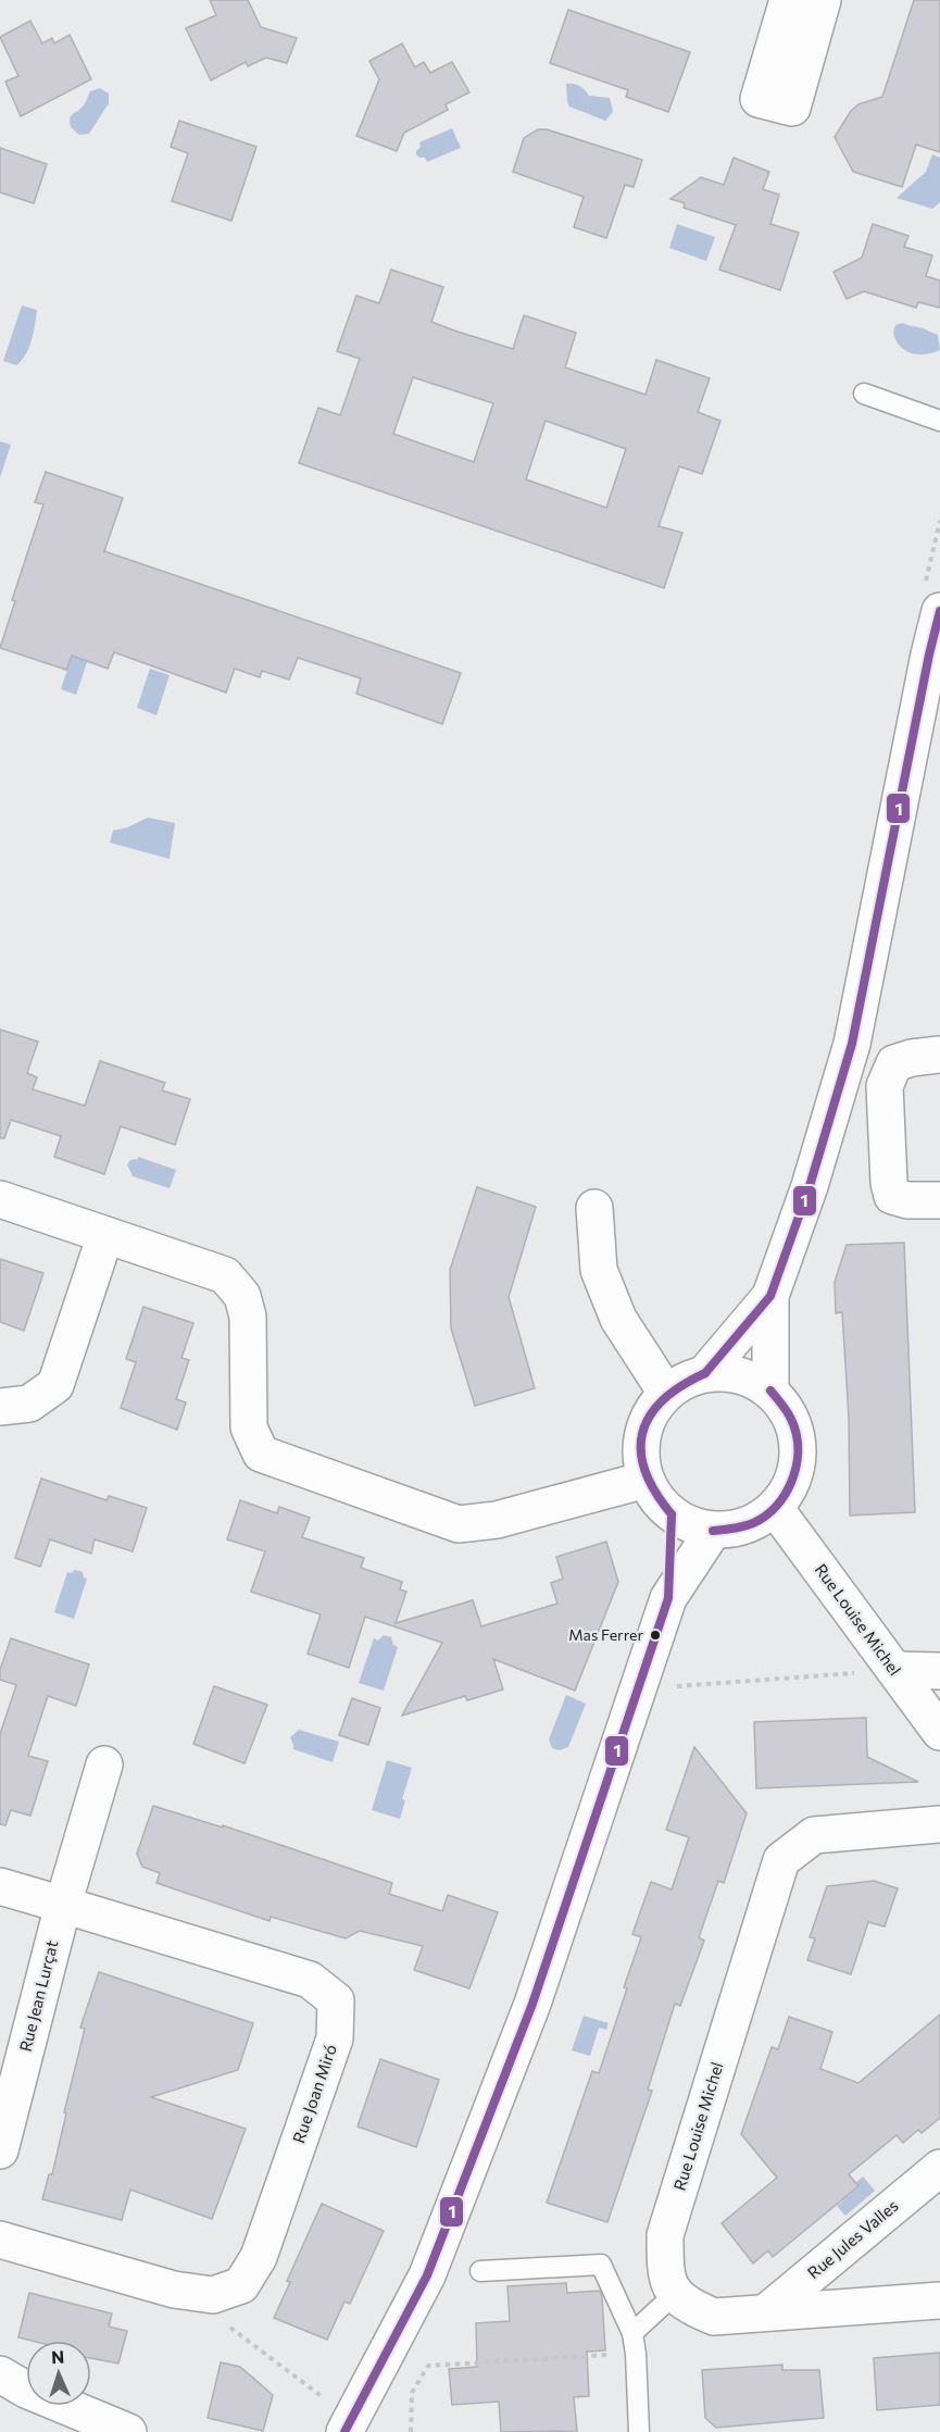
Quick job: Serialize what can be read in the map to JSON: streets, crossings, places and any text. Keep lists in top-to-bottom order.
{
  "streets": {
    "street": [
      "Rue Louise Michel",
      "Rue Jean Lurçat",
      "Rue Joan Miró",
      "Rue Jules Valles"
    ]
  },
  "crossings": [
    ["Rue Jean Lurçat", "Rue Joan Miró"]
  ],
  "places": ["Mas Ferrer"],
  "lines": ["transit line 1"],
  "north": "top"
}
